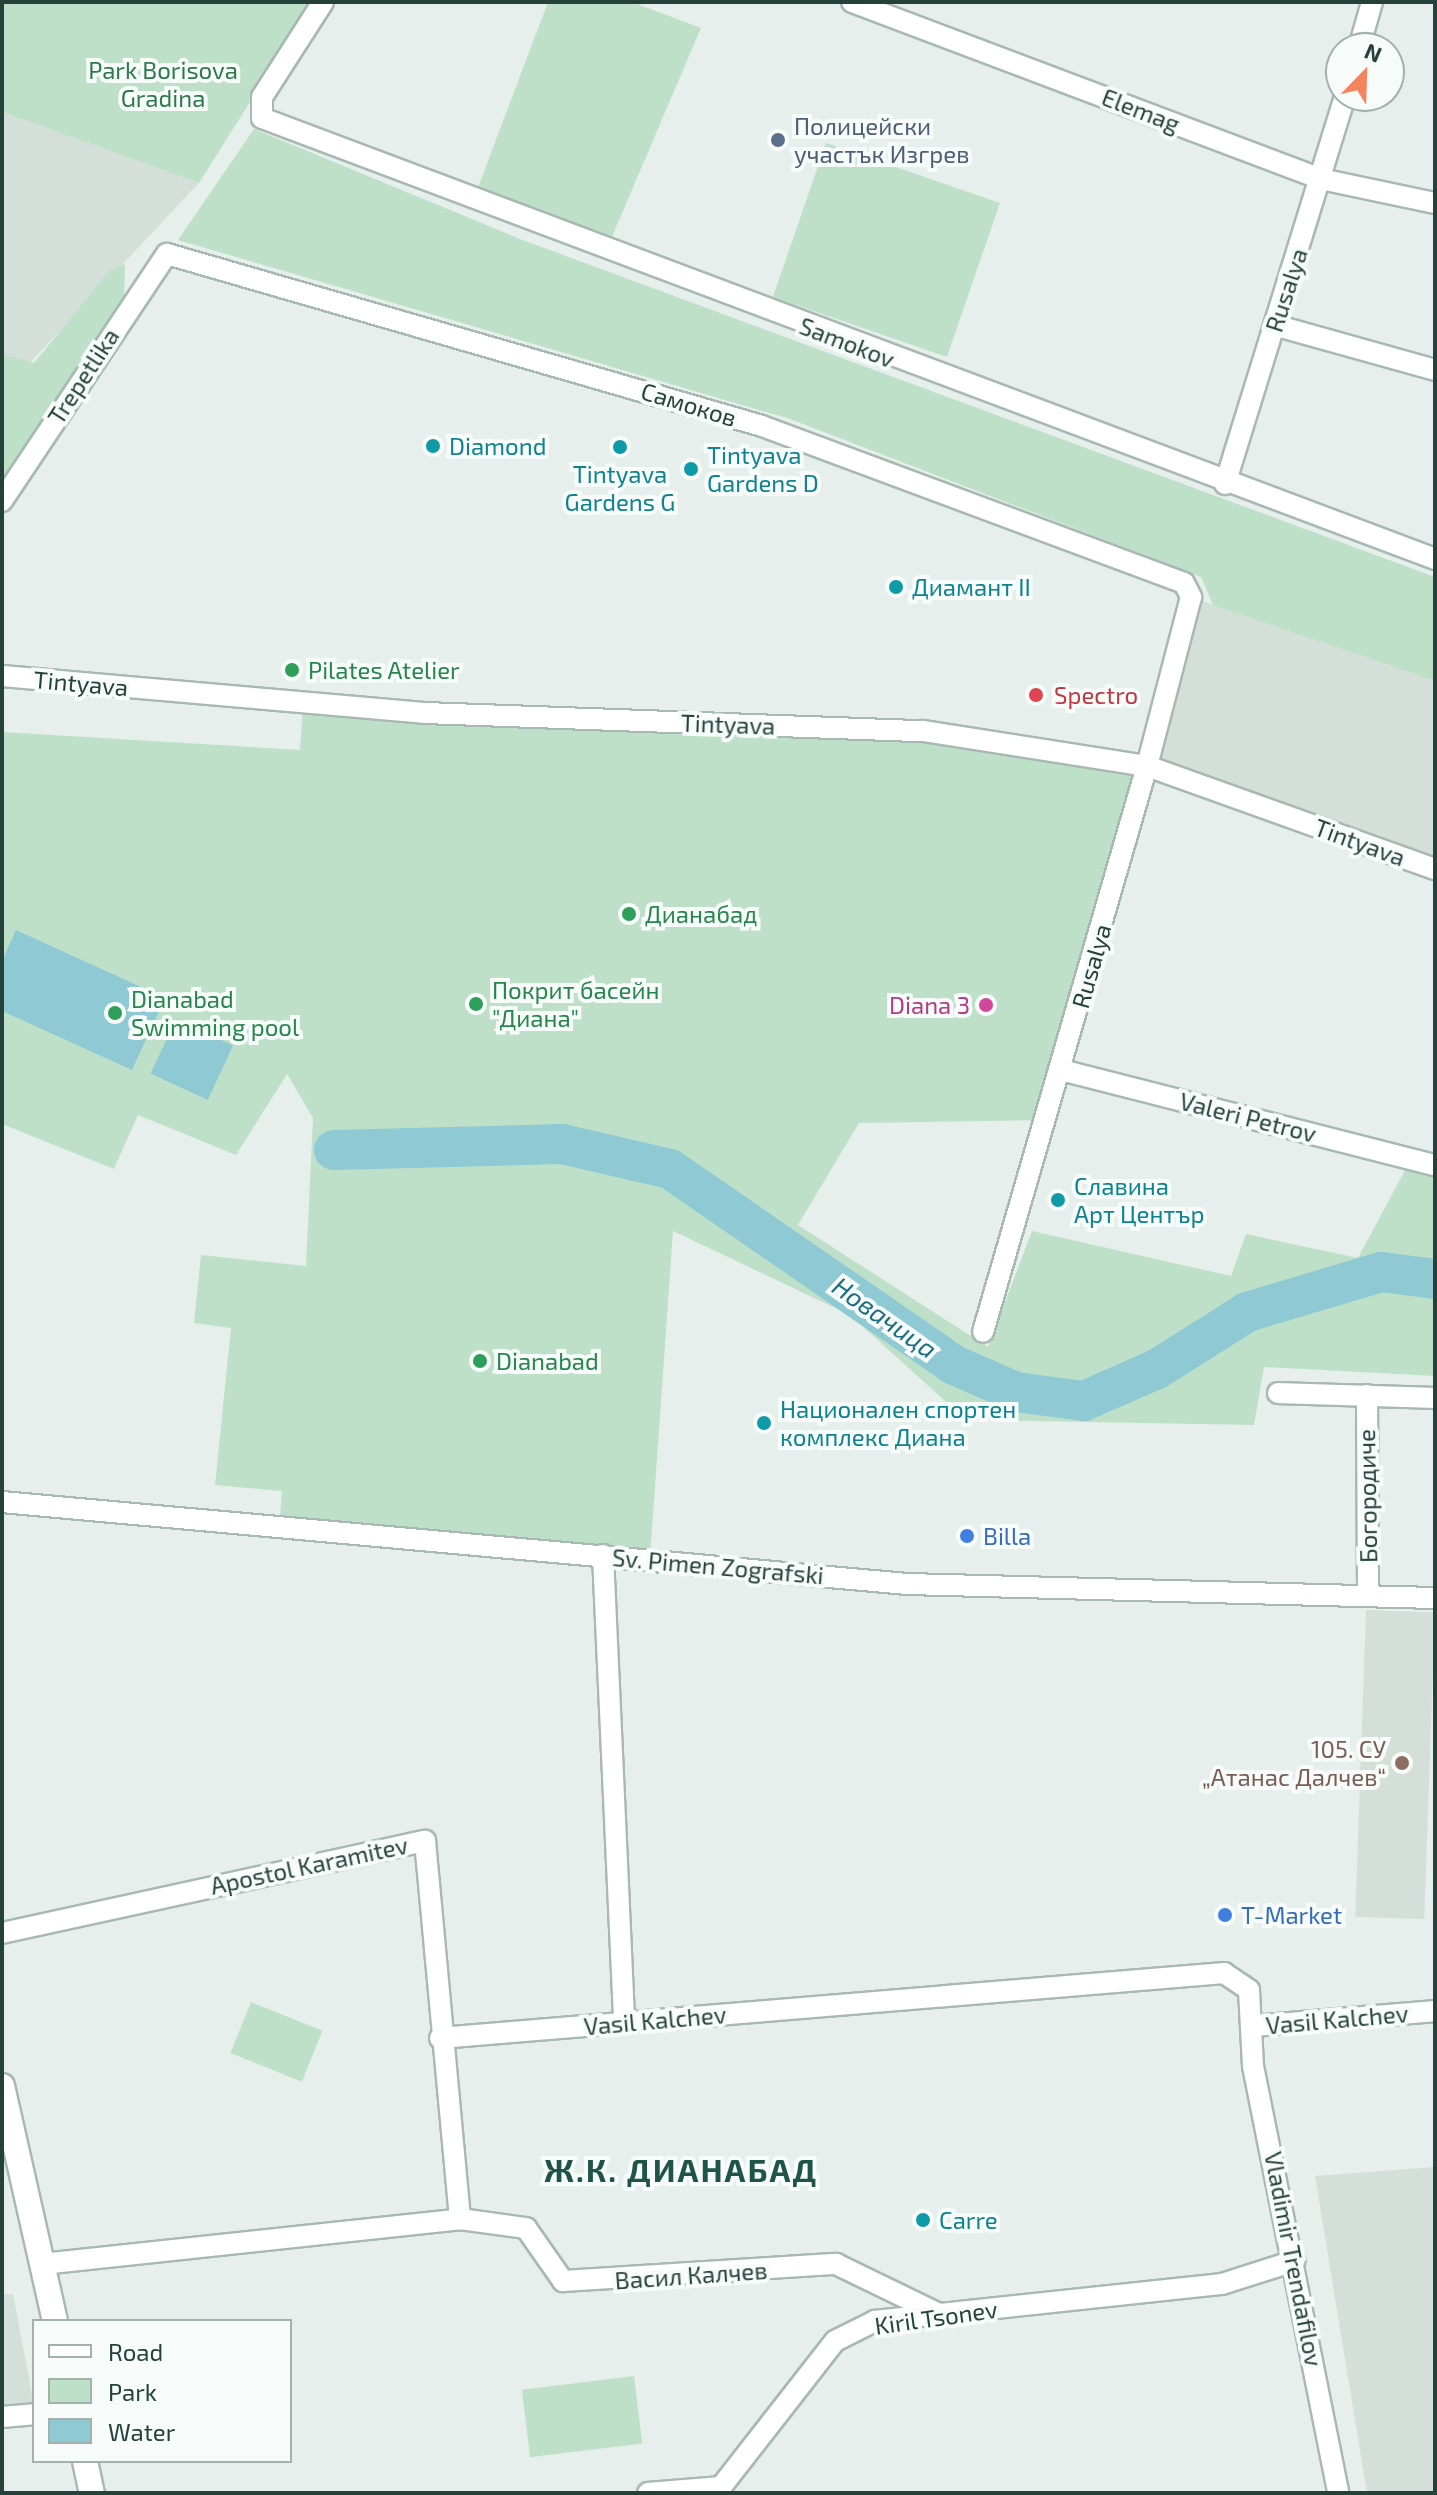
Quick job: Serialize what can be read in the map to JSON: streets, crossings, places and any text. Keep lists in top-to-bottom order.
{
  "streets": {
    "street": [
      "Elemag",
      "Rusalya",
      "Samokov",
      "Trepetlika",
      "Самоков",
      "Tintyava",
      "Valeri Petrov",
      "Богородиче",
      "Sv. Pimen Zografski",
      "Apostol Karamitev",
      "Vasil Kalchev",
      "Vladimir Trendafilov",
      "Васил Калчев",
      "Kiril Tsonev"
    ]
  },
  "crossings": [
    ["Elemag", "Rusalya"],
    ["Rusalya", "Samokov"],
    ["Rusalya", "Самоков"],
    ["Rusalya", "Tintyava"],
    ["Rusalya", "Valeri Petrov"],
    ["Trepetlika", "Самоков"],
    ["Богородиче", "Sv. Pimen Zografski"],
    ["Apostol Karamitev", "Vasil Kalchev"],
    ["Vasil Kalchev", "Vladimir Trendafilov"],
    ["Vladimir Trendafilov", "Kiril Tsonev"],
    ["Васил Калчев", "Kiril Tsonev"]
  ],
  "districts": ["Ж.К. ДИАНАБАД"],
  "water": ["Новачица"],
  "parks": ["Park Borisova Gradina"],
  "places": [
    "Полицейски участък Изгрев",
    "Diamond",
    "Tintyava Gardens G",
    "Tintyava Gardens D",
    "Диамант II",
    "Pilates Atelier",
    "Spectro",
    "Дианабад",
    "Покрит басейн \"Диана\"",
    "Diana 3",
    "Dianabad Swimming pool",
    "Славина Арт Център",
    "Dianabad",
    "Национален спортен комплекс Диана",
    "Billa",
    "105. СУ „Атанас Далчев“",
    "T-Market",
    "Carre"
  ],
  "legend": ["Road", "Park", "Water"],
  "north": "top right"
}
